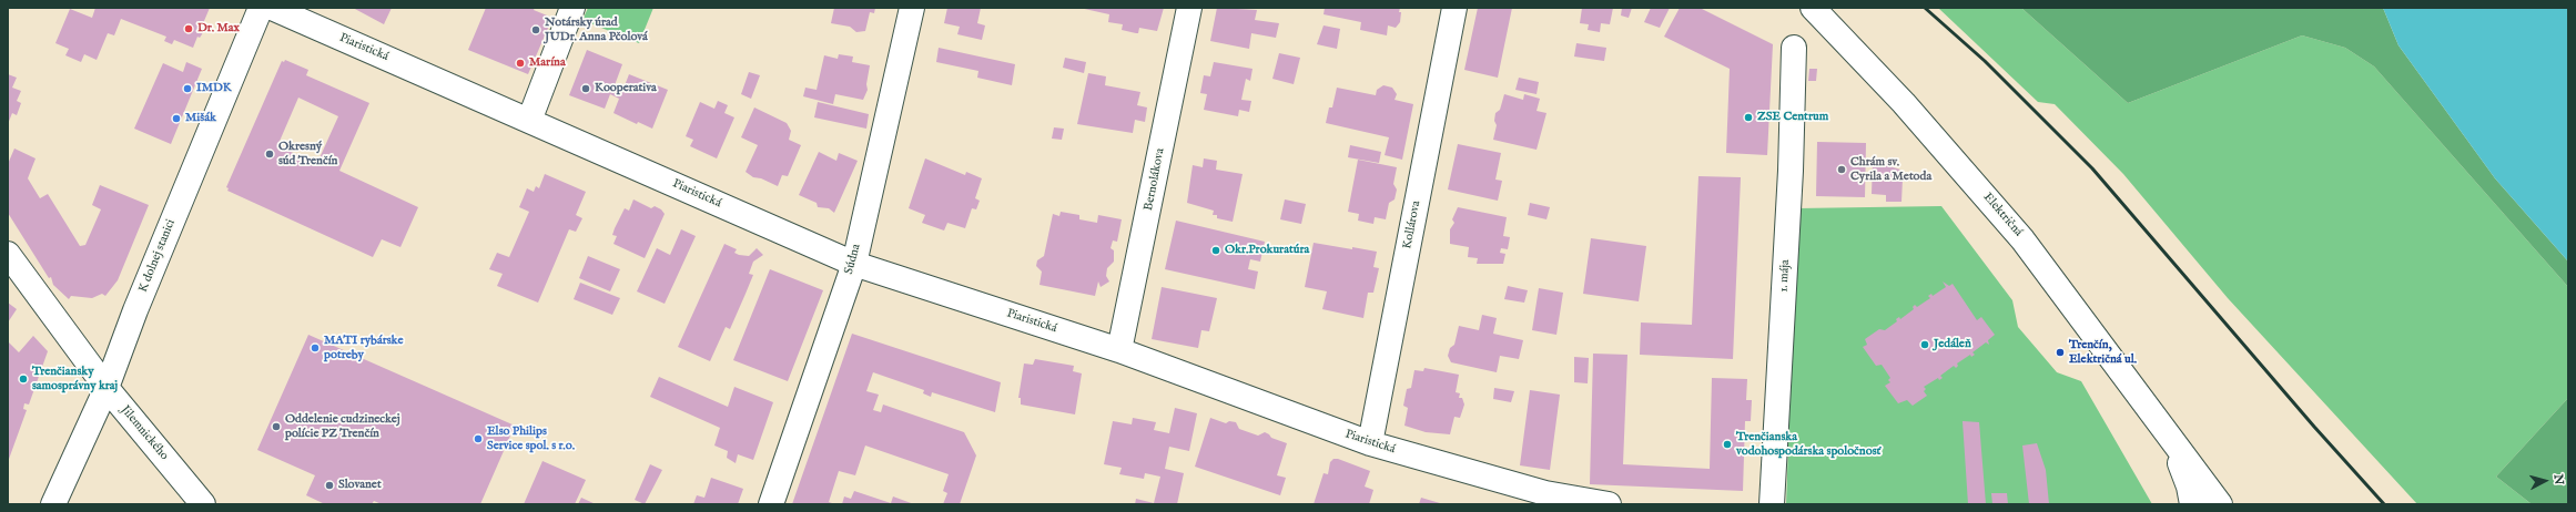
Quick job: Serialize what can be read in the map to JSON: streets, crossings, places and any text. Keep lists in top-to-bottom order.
{
  "streets": {
    "street": [
      "Piaristická",
      "Bernolákova",
      "Električná",
      "Kollárova",
      "K dolnej stanici",
      "Súdna",
      "1. mája",
      "Jilemnického"
    ]
  },
  "crossings": [
    ["Piaristická", "Bernolákova"],
    ["Piaristická", "Kollárova"],
    ["Piaristická", "Súdna"],
    ["K dolnej stanici", "Jilemnického"]
  ],
  "places": [
    "Dr. Max",
    "Notársky úrad JUDr. Anna Pčolová",
    "Marína",
    "IMDK",
    "Kooperativa",
    "ZSE Centrum",
    "Mišák",
    "Okresný súd Trenčín",
    "Chrám sv. Cyrila a Metoda",
    "Okr.Prokuratúra",
    "Jedáleň",
    "MATI rybárske potreby",
    "Trenčín, Električná ul.",
    "Trenčiansky samosprávny kraj",
    "Oddelenie cudzineckej polície PZ Trenčín",
    "Elso Philips Service spol. s r.o.",
    "Trenčianska vodohospodárska spoločnosť",
    "Slovanet"
  ],
  "north": "right"
}
